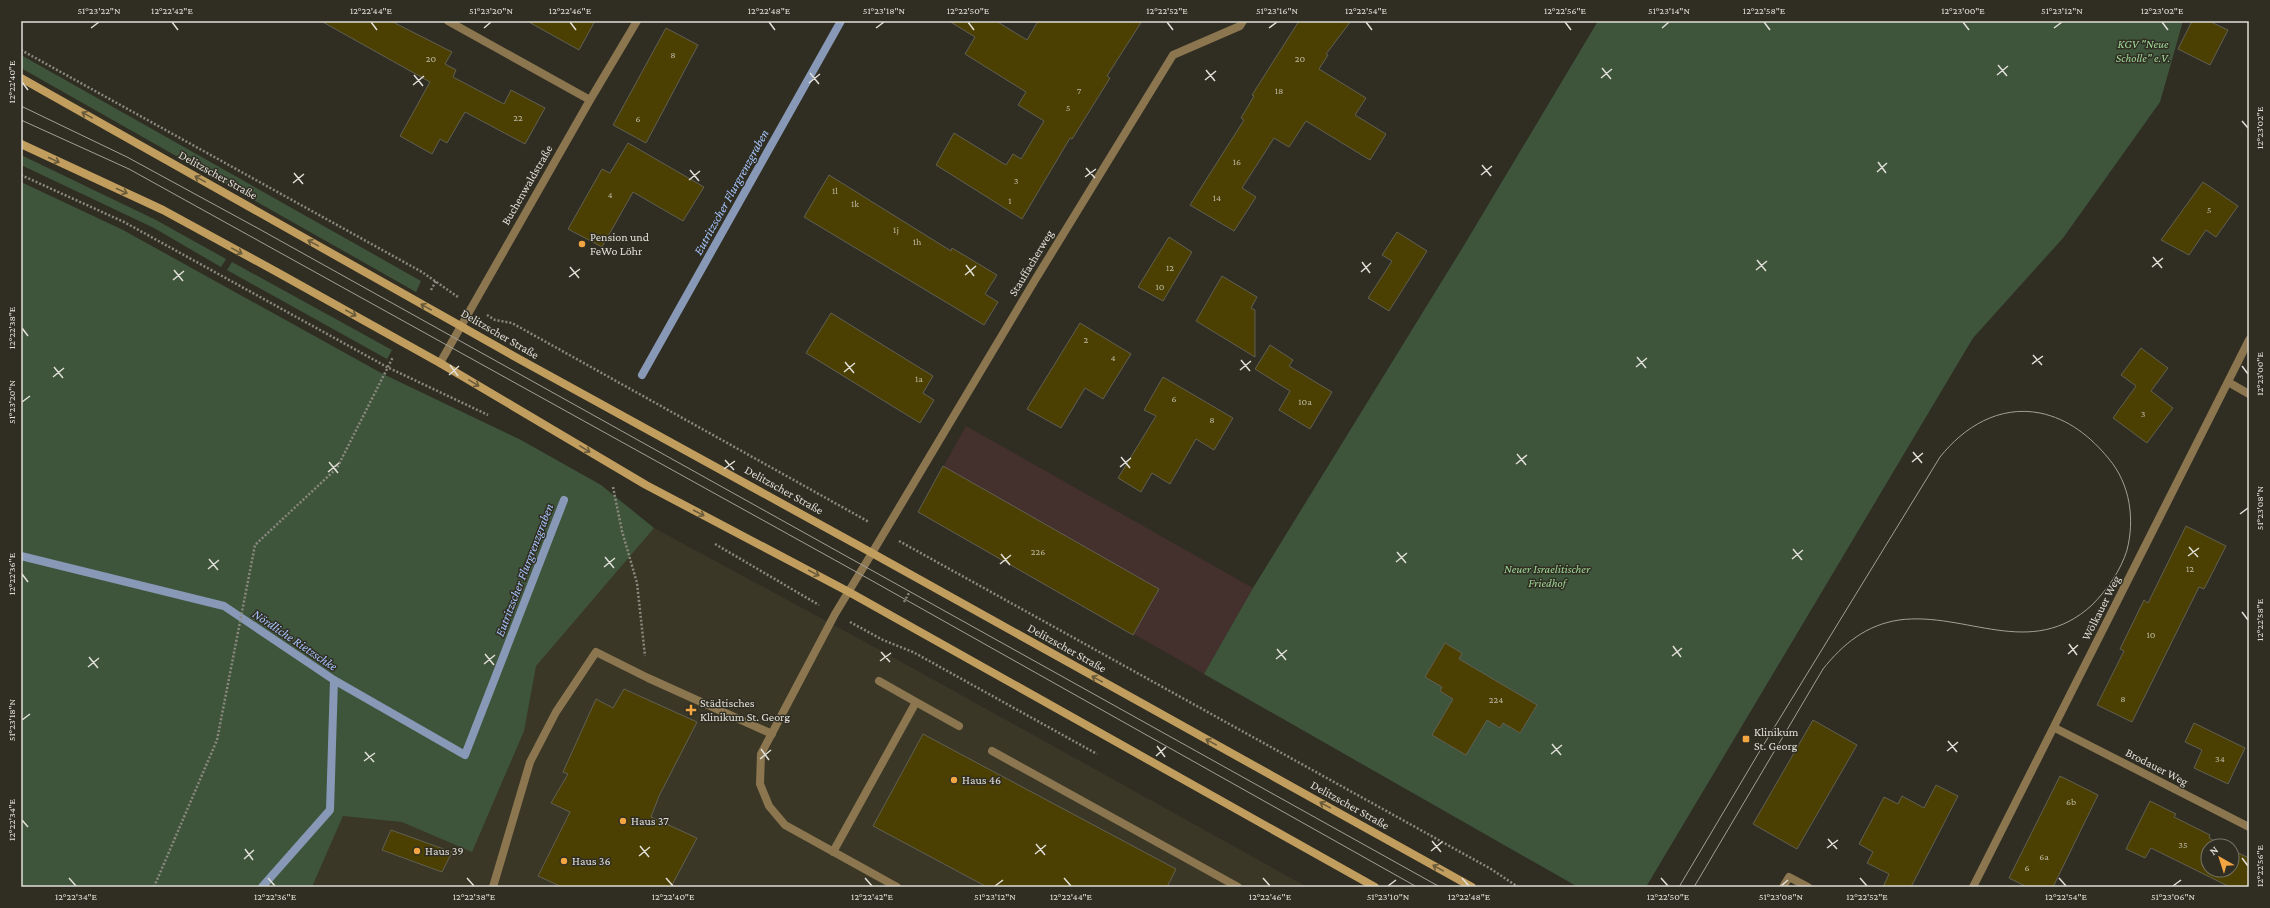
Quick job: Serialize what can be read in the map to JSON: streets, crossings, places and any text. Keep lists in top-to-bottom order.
{
  "streets": {
    "main road": ["Delitzscher Straße"],
    "street": [
      "Buchenwaldstraße",
      "Stauffacherweg",
      "Wölkauer Weg",
      "Brodauer Weg"
    ]
  },
  "crossings": [
    ["Delitzscher Straße", "Buchenwaldstraße"],
    ["Delitzscher Straße", "Stauffacherweg"],
    ["Wölkauer Weg", "Brodauer Weg"]
  ],
  "water": ["Eutritzscher Flurgrenzgraben", "Nördliche Rietzschke"],
  "parks": ["KGV \"Neue Scholle\" e.V.", "Neuer Israelitischer Friedhof"],
  "places": {
    "other": [
      "Pension und FeWo Löhr",
      "Haus 46",
      "Haus 37",
      "Haus 39",
      "Haus 36"
    ],
    "health": ["Städtisches Klinikum St. Georg"],
    "transit": ["Klinikum St. Georg"]
  },
  "house_numbers": [
    "8",
    "20",
    "20",
    "7",
    "18",
    "5",
    "22",
    "6",
    "16",
    "3",
    "1l",
    "4",
    "14",
    "1",
    "1k",
    "5",
    "1j",
    "1h",
    "12",
    "10",
    "2",
    "4",
    "1a",
    "6",
    "10a",
    "3",
    "8",
    "226",
    "12",
    "10",
    "8",
    "224",
    "34",
    "6b",
    "35",
    "6a",
    "6"
  ],
  "north": "top left",
  "coordinates": [
    "51°23'22\"N",
    "12°22'42\"E",
    "12°22'44\"E",
    "51°23'20\"N",
    "12°22'46\"E",
    "12°22'48\"E",
    "51°23'18\"N",
    "12°22'50\"E",
    "12°22'52\"E",
    "51°23'16\"N",
    "12°22'54\"E",
    "12°22'56\"E",
    "51°23'14\"N",
    "12°22'58\"E",
    "12°23'00\"E",
    "51°23'12\"N",
    "12°23'02\"E",
    "12°22'40\"E",
    "12°22'38\"E",
    "51°23'08\"N",
    "12°22'36\"E",
    "12°22'34\"E",
    "51°23'10\"N",
    "51°23'06\"N"
  ]
}
